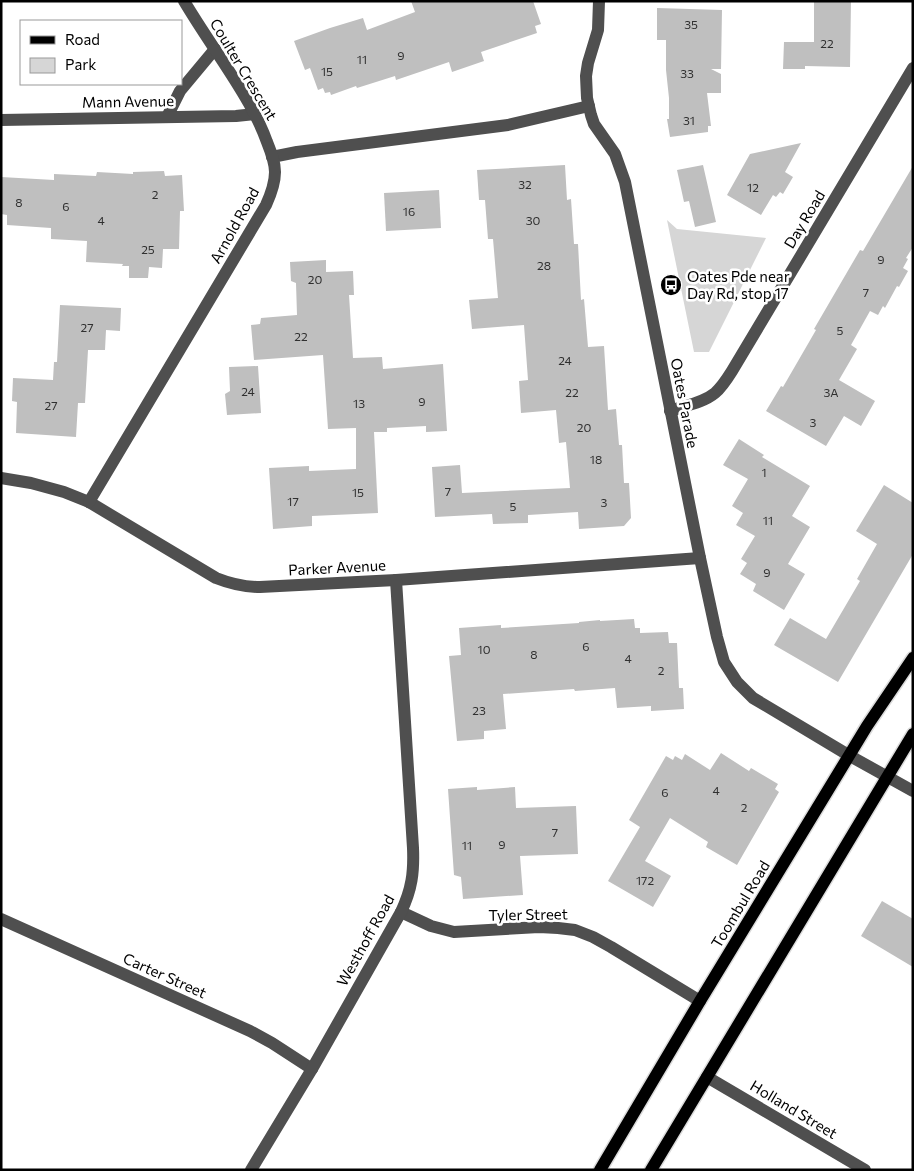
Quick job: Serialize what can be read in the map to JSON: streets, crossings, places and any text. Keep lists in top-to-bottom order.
{
  "streets": {
    "main road": ["Toombul Road"],
    "street": [
      "Coulter Crescent",
      "Mann Avenue",
      "Day Road",
      "Arnold Road",
      "Oates Parade",
      "Parker Avenue",
      "Tyler Street",
      "Westhoff Road",
      "Carter Street",
      "Holland Street"
    ]
  },
  "crossings": [
    ["Coulter Crescent", "Mann Avenue"],
    ["Coulter Crescent", "Arnold Road"],
    ["Day Road", "Oates Parade"],
    ["Arnold Road", "Parker Avenue"],
    ["Oates Parade", "Parker Avenue"],
    ["Oates Parade", "Toombul Road"],
    ["Parker Avenue", "Westhoff Road"],
    ["Toombul Road", "Tyler Street"],
    ["Tyler Street", "Westhoff Road"],
    ["Westhoff Road", "Carter Street"]
  ],
  "places": {
    "bus stop": ["Oates Pde near Day Rd, stop 17"]
  },
  "house_numbers": [
    "35",
    "22",
    "9",
    "11",
    "15",
    "33",
    "31",
    "32",
    "12",
    "2",
    "8",
    "6",
    "16",
    "4",
    "30",
    "25",
    "9",
    "28",
    "20",
    "7",
    "27",
    "5",
    "22",
    "24",
    "24",
    "22",
    "3A",
    "9",
    "13",
    "27",
    "3",
    "20",
    "18",
    "1",
    "7",
    "15",
    "17",
    "3",
    "5",
    "11",
    "9",
    "6",
    "10",
    "8",
    "4",
    "2",
    "23",
    "4",
    "6",
    "2",
    "7",
    "9",
    "11",
    "172"
  ],
  "legend": ["Road", "Park"]
}
